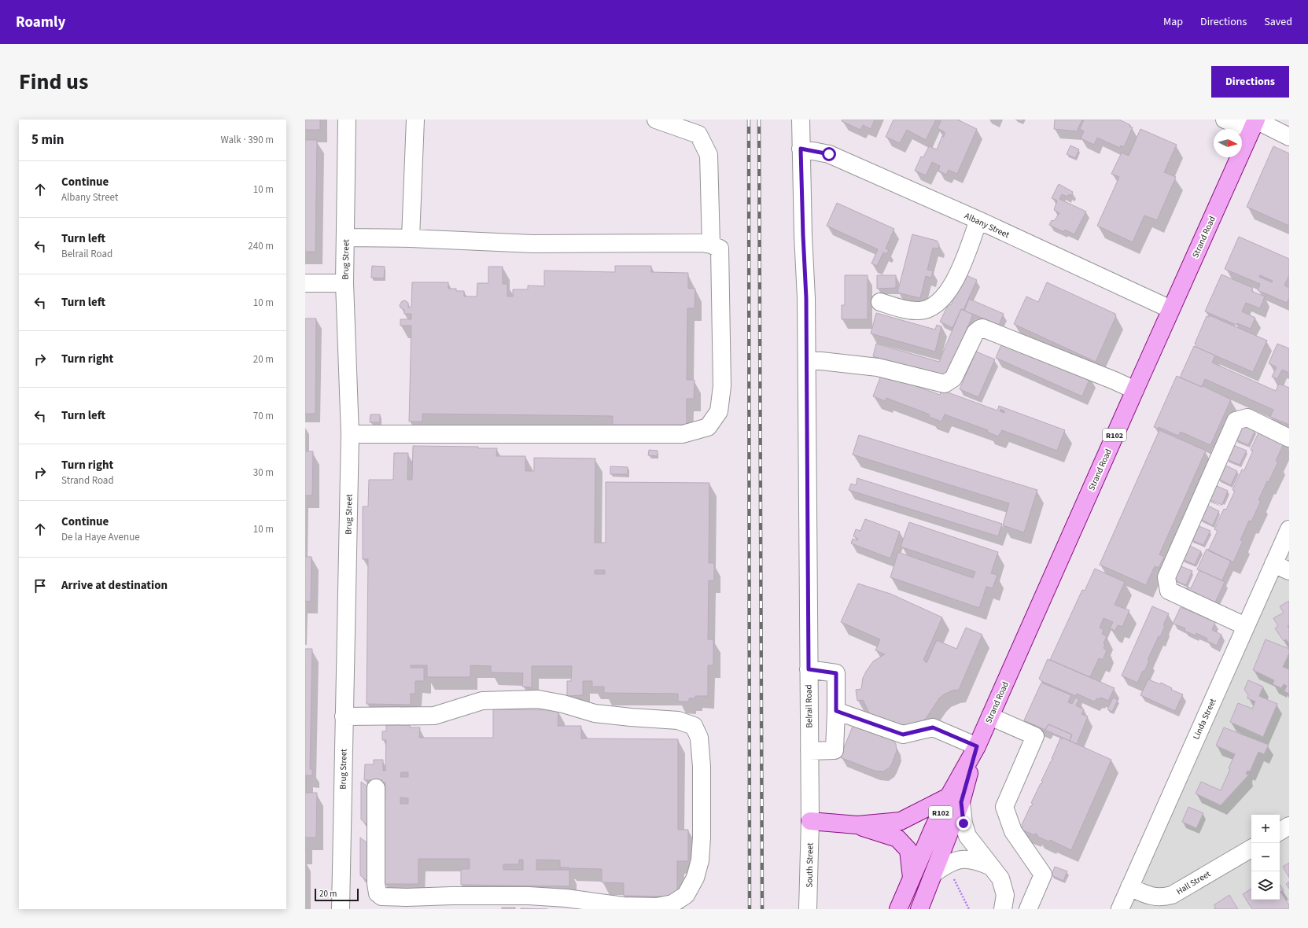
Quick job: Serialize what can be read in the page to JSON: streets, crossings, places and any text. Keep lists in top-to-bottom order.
{
  "streets": {
    "main road": ["Strand Road", "R102"],
    "street": [
      "Albany Street",
      "Brug Street",
      "Belrail Road",
      "Linda Street",
      "South Street",
      "Hall Street"
    ]
  },
  "crossings": [
    ["Albany Street", "Strand Road"],
    ["Albany Street", "Belrail Road"],
    ["Belrail Road", "South Street"],
    ["Linda Street", "Hall Street"]
  ],
  "scale_bar": "20 m",
  "north": "right",
  "page": {
    "header": "Roamly",
    "nav": ["Map", "Directions", "Saved"],
    "title": "Find us",
    "buttons": "Directions",
    "heading": ["5 min", "Walk · 390 m"],
    "list": [
      ["Continue", "Albany Street", "10 m"],
      ["Turn left", "Belrail Road", "240 m"],
      ["Turn left", "10 m"],
      ["Turn right", "20 m"],
      ["Turn left", "70 m"],
      ["Turn right", "Strand Road", "30 m"],
      ["Continue", "De la Haye Avenue", "10 m"],
      "Arrive at destination"
    ],
    "map_buttons": ["+", "−"],
    "scale": "20 m"
  }
}
